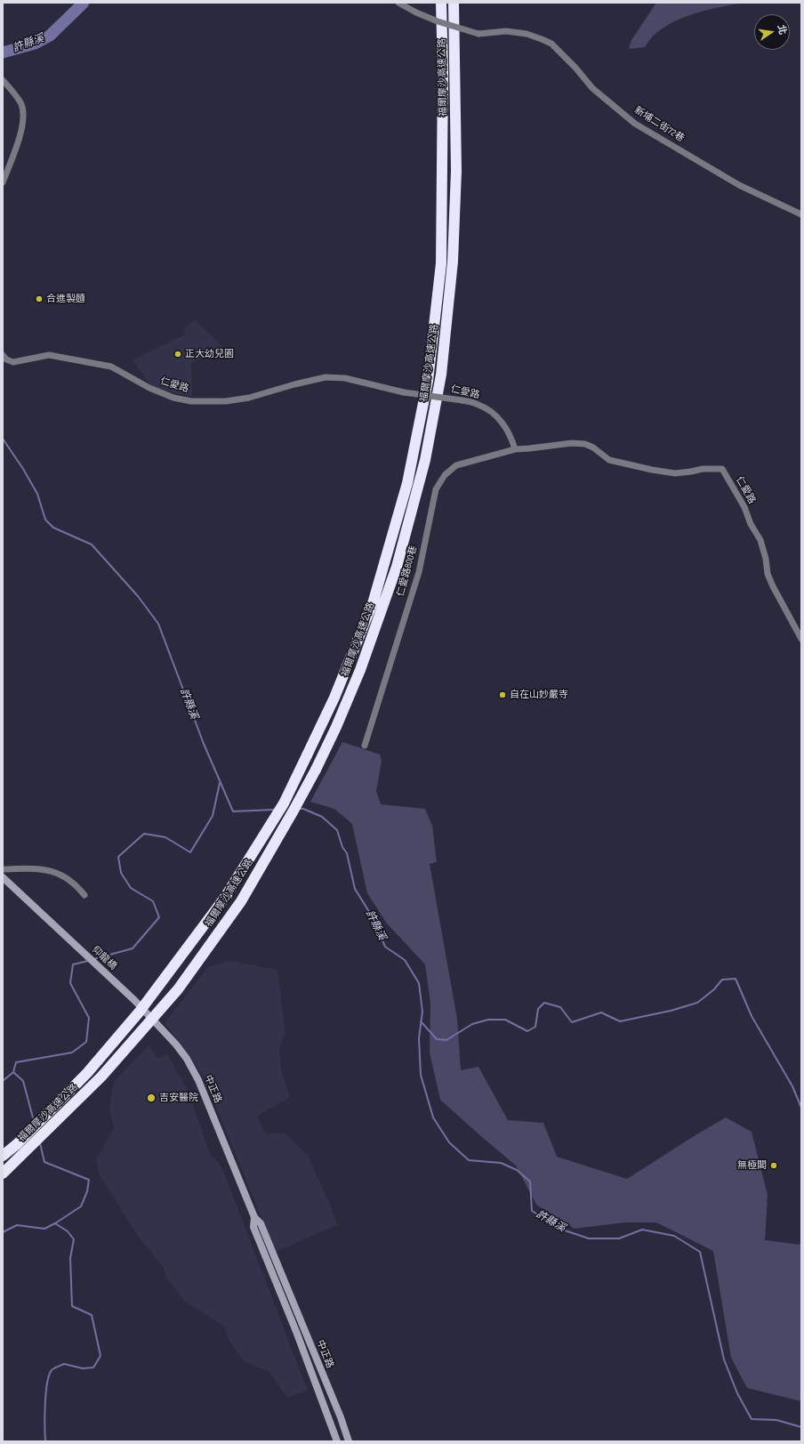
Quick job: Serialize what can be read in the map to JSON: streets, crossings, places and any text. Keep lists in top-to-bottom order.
{
  "streets": {
    "highway": ["福爾摩沙高速公路"],
    "main road": ["仰龍橋", "中正路"],
    "street": ["新埔二街72巷", "仁愛路", "仁愛路800巷"]
  },
  "crossings": [
    ["仁愛路", "仁愛路800巷"],
    ["仰龍橋", "中正路"]
  ],
  "water": ["許縣溪"],
  "places": [
    "合進製麵",
    "正大幼兒園",
    "自在山妙嚴寺",
    "吉安醫院",
    "無極閣"
  ],
  "north": "right"
}
